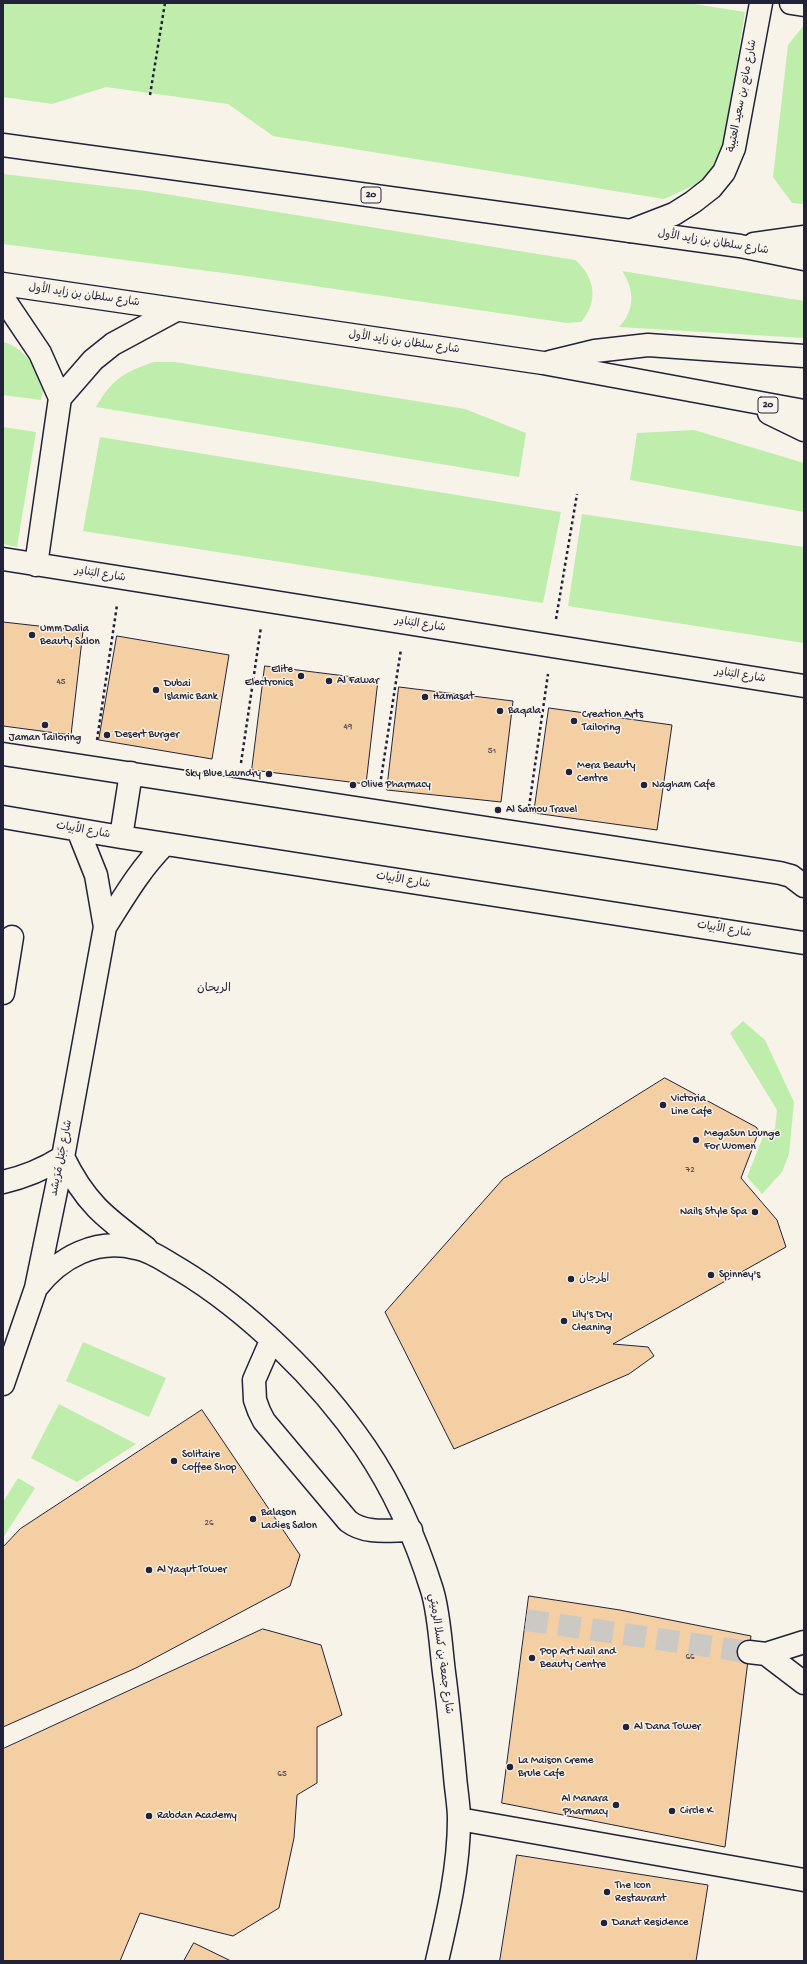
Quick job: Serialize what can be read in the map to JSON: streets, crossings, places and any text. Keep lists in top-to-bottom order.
{
  "streets": {
    "street": [
      "شارع مانع بن سعيد العتيبة",
      "20",
      "شارع سلطان بن زايد الأول",
      "شارع البَنادِر",
      "شارع الأبيات",
      "شارع جَبَل مُرَيشد",
      "شارع جمعة بن كسلا الرميثي"
    ]
  },
  "crossings": [
    ["شارع مانع بن سعيد العتيبة", "شارع سلطان بن زايد الأول"],
    ["شارع الأبيات", "شارع جَبَل مُرَيشد"],
    ["شارع جَبَل مُرَيشد", "شارع جمعة بن كسلا الرميثي"]
  ],
  "districts": ["الريحان"],
  "places": [
    "Umm Dalia Beauty Salon",
    "Elite Electronics",
    "Al Fawar",
    "Dubai Islamic Bank",
    "Hamasat",
    "Baqala",
    "Creation Arts Tailoring",
    "Jaman Tailoring",
    "Desert Burger",
    "Mera Beauty Centre",
    "Sky Blue Laundry",
    "Olive Pharmacy",
    "Nagham Cafe",
    "Al Samou Travel",
    "Victoria Line Cafe",
    "MegaSun Lounge For Women",
    "Nails Style Spa",
    "Spinney's",
    "المرجان",
    "Lily's Dry Cleaning",
    "Solitaire Coffee Shop",
    "Balason Ladies Salon",
    "Al Yaqut Tower",
    "Pop Art Nail and Beauty Centre",
    "Al Dana Tower",
    "La Maison Creme Brule Cafe",
    "Al Manara Pharmacy",
    "Circle K",
    "Rabdan Academy",
    "The Icon Restaurant",
    "Danat Residence"
  ],
  "house_numbers": [
    "45",
    "49",
    "51",
    "72",
    "26",
    "66",
    "65"
  ]
}
